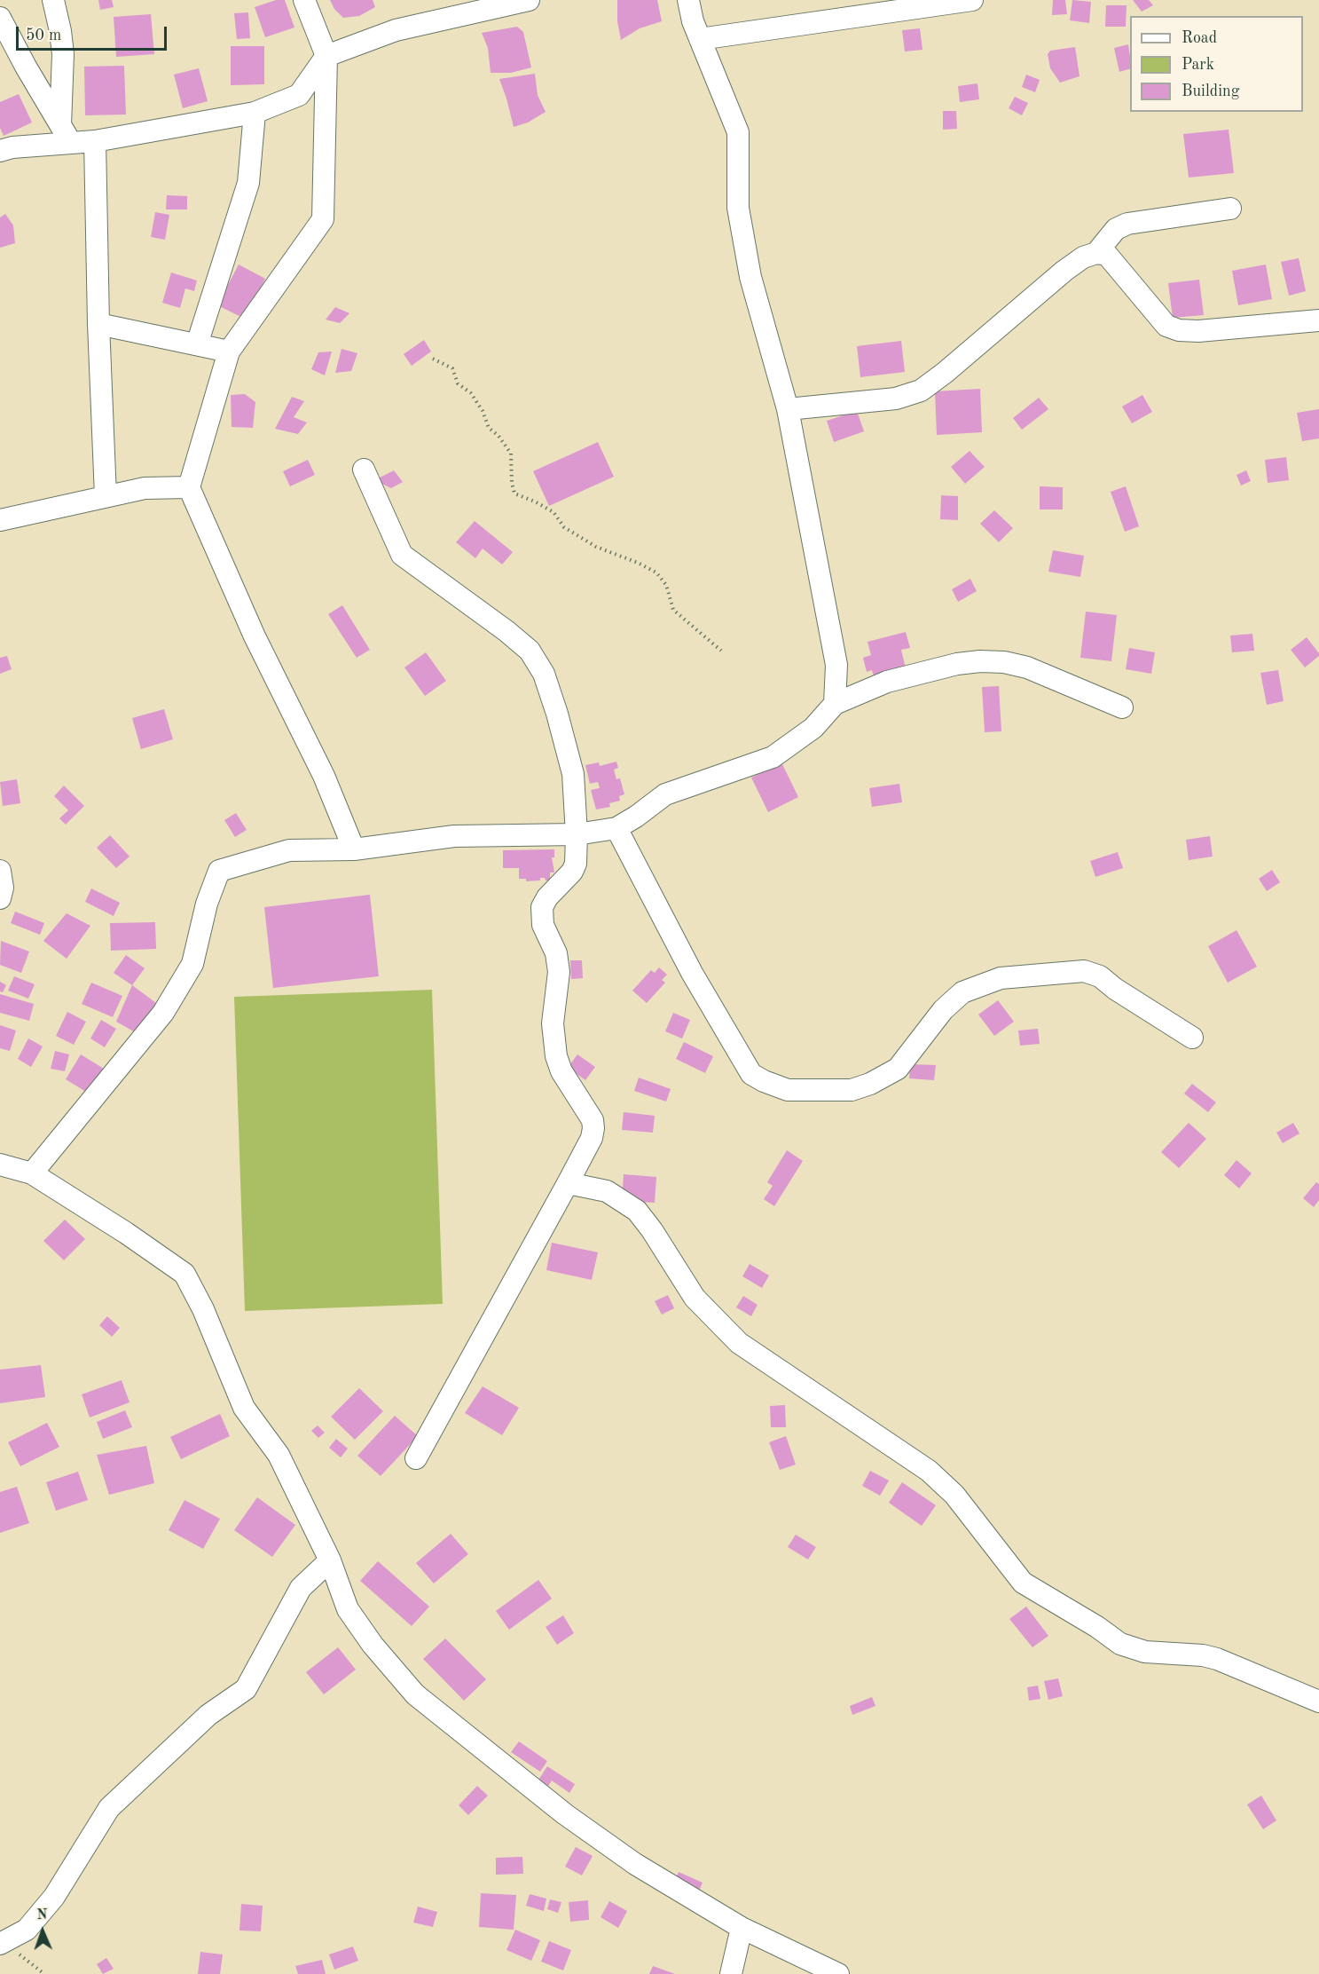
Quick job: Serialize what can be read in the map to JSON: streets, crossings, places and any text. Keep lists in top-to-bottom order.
{
  "legend": ["Road", "Park", "Building"],
  "scale_bar": "50 m",
  "north": "top"
}
